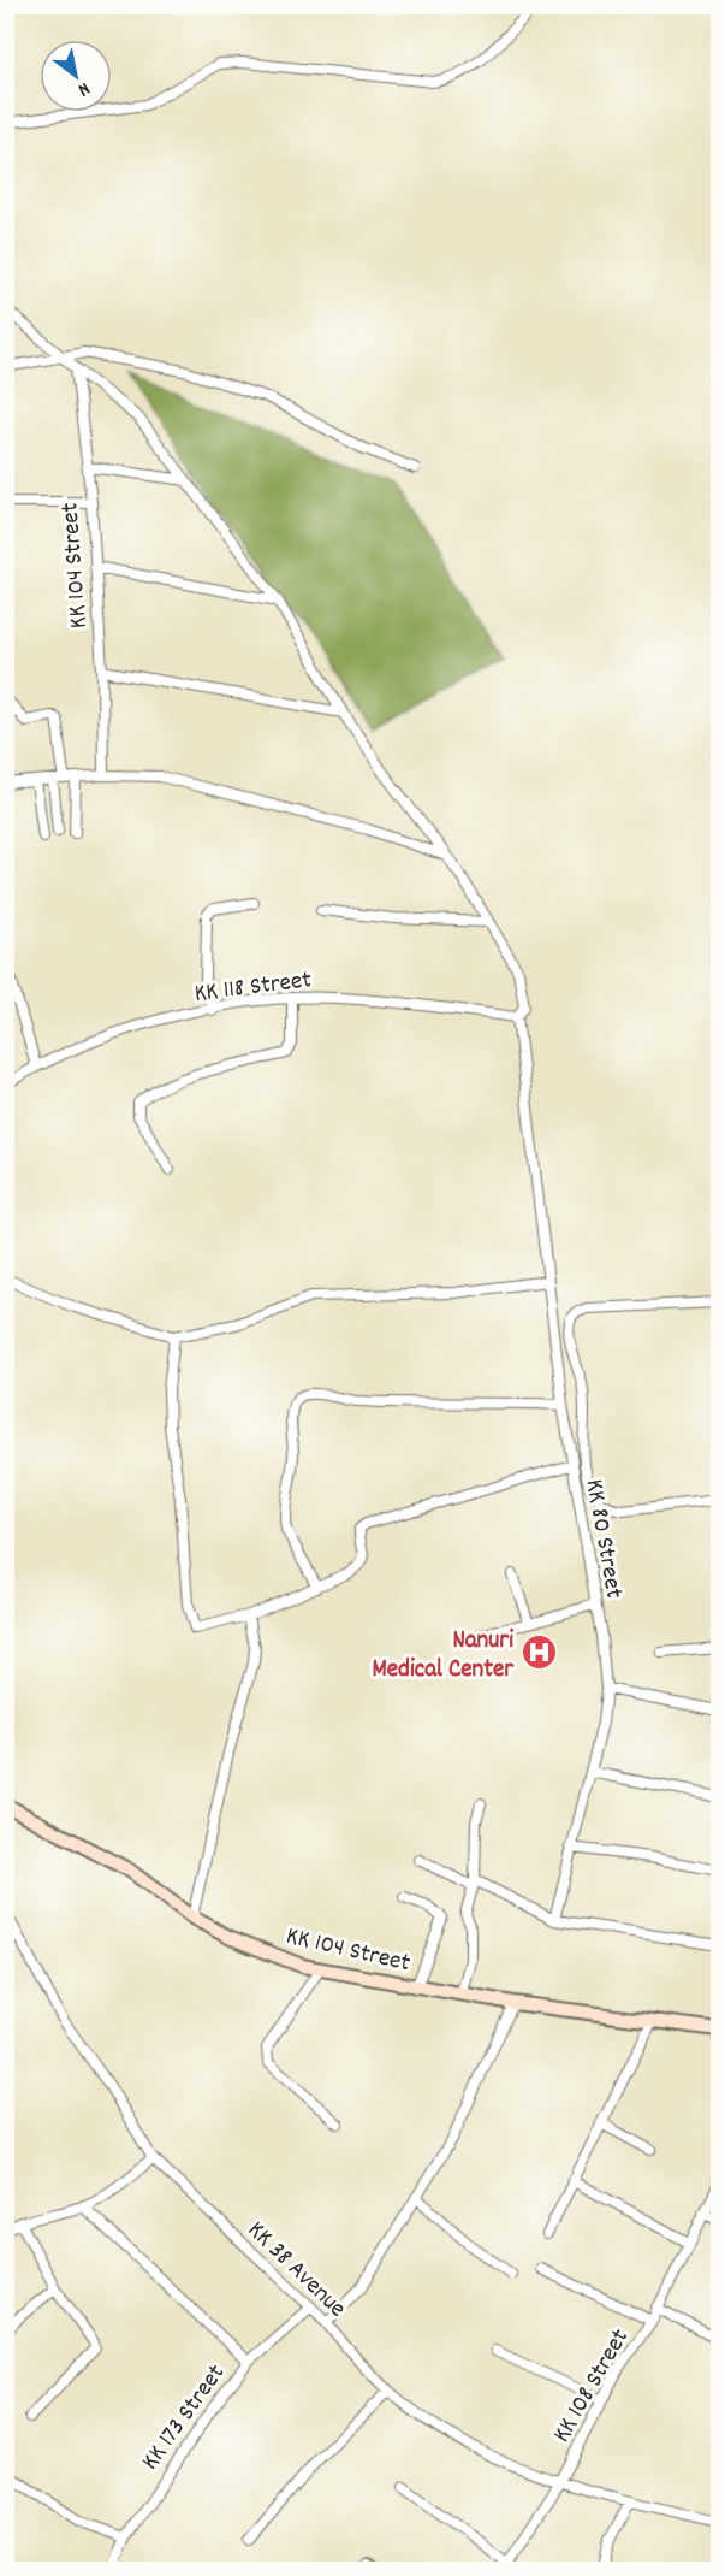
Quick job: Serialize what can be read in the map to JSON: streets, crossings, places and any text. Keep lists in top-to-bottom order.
{
  "streets": {
    "street": [
      "KK 104 Street",
      "KK 118 Street",
      "KK 80 Street",
      "KK 38 Avenue",
      "KK 108 Street",
      "KK 173 Street"
    ]
  },
  "crossings": [
    ["KK 104 Street", "KK 80 Street"],
    ["KK 118 Street", "KK 80 Street"],
    ["KK 38 Avenue", "KK 108 Street"],
    ["KK 38 Avenue", "KK 173 Street"]
  ],
  "places": {
    "hospital": ["Nanuri Medical Center"]
  },
  "north": "bottom right"
}
